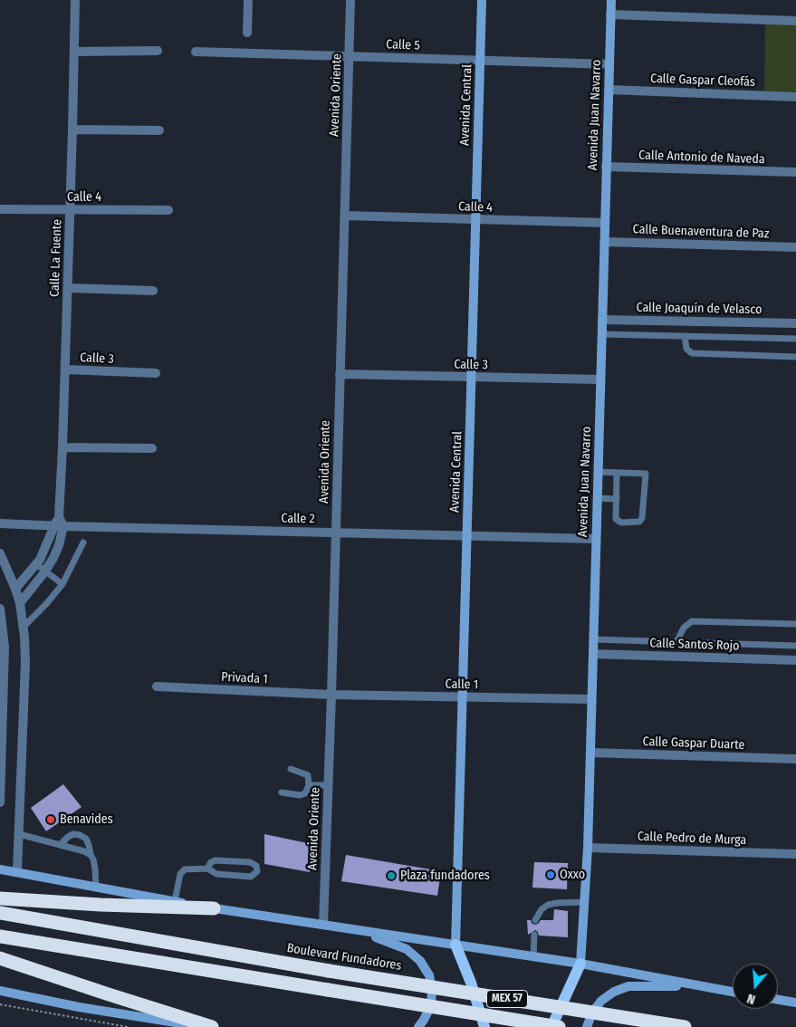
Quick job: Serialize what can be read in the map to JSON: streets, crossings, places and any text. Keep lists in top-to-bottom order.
{
  "streets": {
    "highway": ["Boulevard Fundadores", "MEX 57"],
    "main road": ["Avenida Central", "Avenida Juan Navarro"],
    "street": [
      "Calle 5",
      "Calle Gaspar Cleofás",
      "Avenida Oriente",
      "Calle Antonio de Naveda",
      "Calle 4",
      "Calle Buenaventura de Paz",
      "Calle La Fuente",
      "Calle Joaquín de Velasco",
      "Calle 3",
      "Calle 2",
      "Calle Santos Rojo",
      "Privada 1",
      "Calle 1",
      "Calle Gaspar Duarte",
      "Calle Pedro de Murga"
    ]
  },
  "crossings": [
    ["Calle 5", "Avenida Oriente"],
    ["Calle 5", "Avenida Central"],
    ["Calle 5", "Avenida Juan Navarro"],
    ["Calle Gaspar Cleofás", "Avenida Juan Navarro"],
    ["Avenida Oriente", "Calle 4"],
    ["Avenida Oriente", "Calle 3"],
    ["Avenida Oriente", "Calle 2"],
    ["Avenida Oriente", "Privada 1"],
    ["Avenida Oriente", "Calle 1"],
    ["Avenida Central", "Calle 4"],
    ["Avenida Central", "Calle 3"],
    ["Avenida Central", "Calle 2"],
    ["Avenida Central", "Calle 1"],
    ["Avenida Juan Navarro", "Calle Antonio de Naveda"],
    ["Avenida Juan Navarro", "Calle 4"],
    ["Avenida Juan Navarro", "Calle Buenaventura de Paz"],
    ["Avenida Juan Navarro", "Calle Joaquín de Velasco"],
    ["Avenida Juan Navarro", "Calle 3"],
    ["Avenida Juan Navarro", "Calle 2"],
    ["Avenida Juan Navarro", "Calle Santos Rojo"],
    ["Avenida Juan Navarro", "Calle 1"],
    ["Avenida Juan Navarro", "Calle Gaspar Duarte"],
    ["Avenida Juan Navarro", "Calle Pedro de Murga"],
    ["Calle 4", "Calle La Fuente"],
    ["Calle La Fuente", "Calle 3"],
    ["Calle La Fuente", "Calle 2"],
    ["Privada 1", "Calle 1"]
  ],
  "places": ["Benavides", "Oxxo", "Plaza fundadores"],
  "north": "bottom"
}
